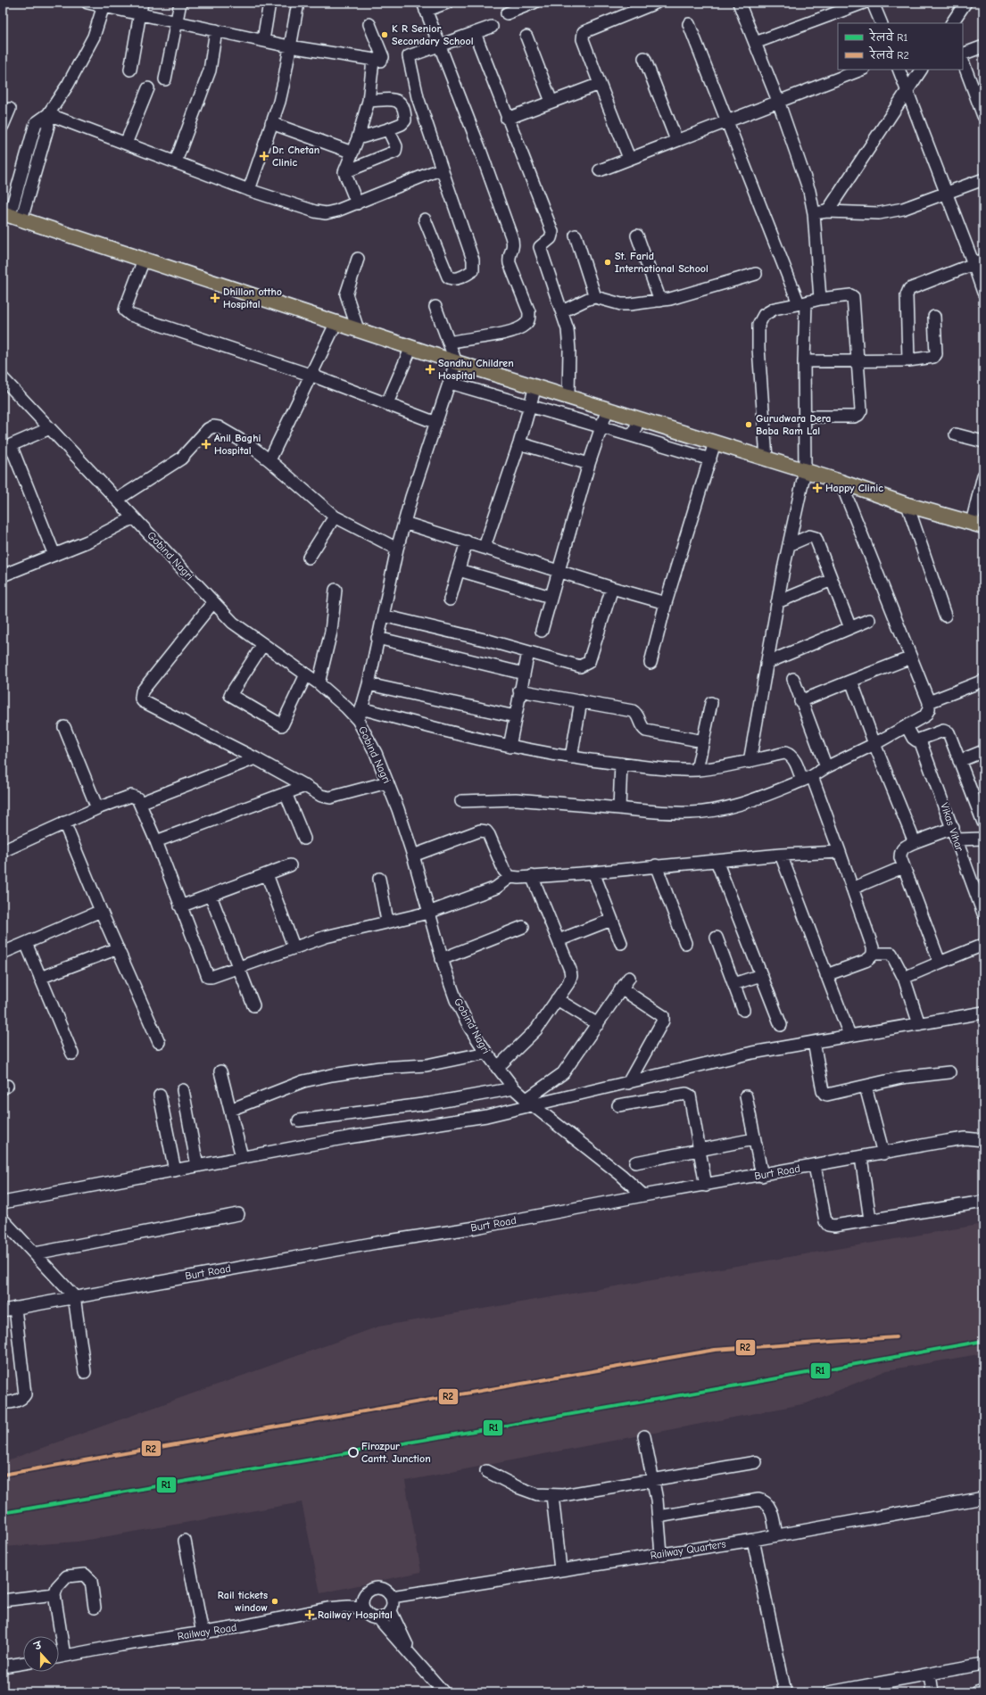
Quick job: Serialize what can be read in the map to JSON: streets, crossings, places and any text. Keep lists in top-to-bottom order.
{
  "streets": {
    "street": [
      "Gobind Nagri",
      "Vikas Vihar",
      "Burt Road",
      "Railway Quarters",
      "Railway Road"
    ]
  },
  "crossings": [
    ["Gobind Nagri", "Burt Road"],
    ["Railway Quarters", "Railway Road"]
  ],
  "places": {
    "other": [
      "K R Senior Secondary School",
      "St. Farid International School",
      "Gurudwara Dera Baba Ram Lal",
      "Firozpur Cantt. Junction",
      "Rail tickets window"
    ],
    "health": [
      "Dr. Chetan Clinic",
      "Dhillon ottho Hospital",
      "Sandhu Children Hospital",
      "Anil Baghi Hospital",
      "Happy Clinic",
      "Railway Hospital"
    ]
  },
  "lines": ["rail line R2", "rail line R1"],
  "legend": ["रेलवे R1", "रेलवे R2"],
  "north": "top"
}
